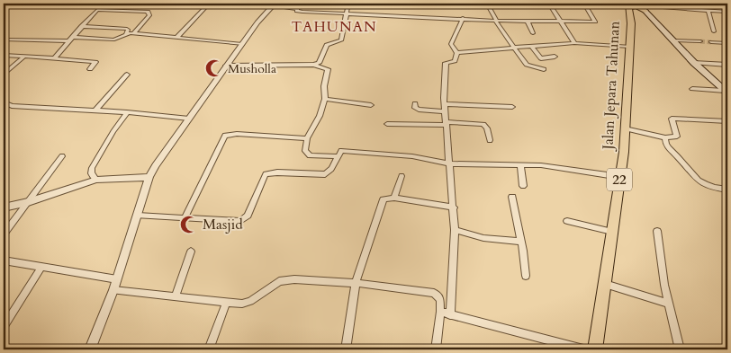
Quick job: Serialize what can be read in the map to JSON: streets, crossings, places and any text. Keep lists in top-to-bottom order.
{
  "streets": {
    "highway": ["Jalan Jepara Tahunan", "22"]
  },
  "districts": ["TAHUNAN"],
  "places": {
    "mosque": ["Musholla", "Masjid"]
  }
}
